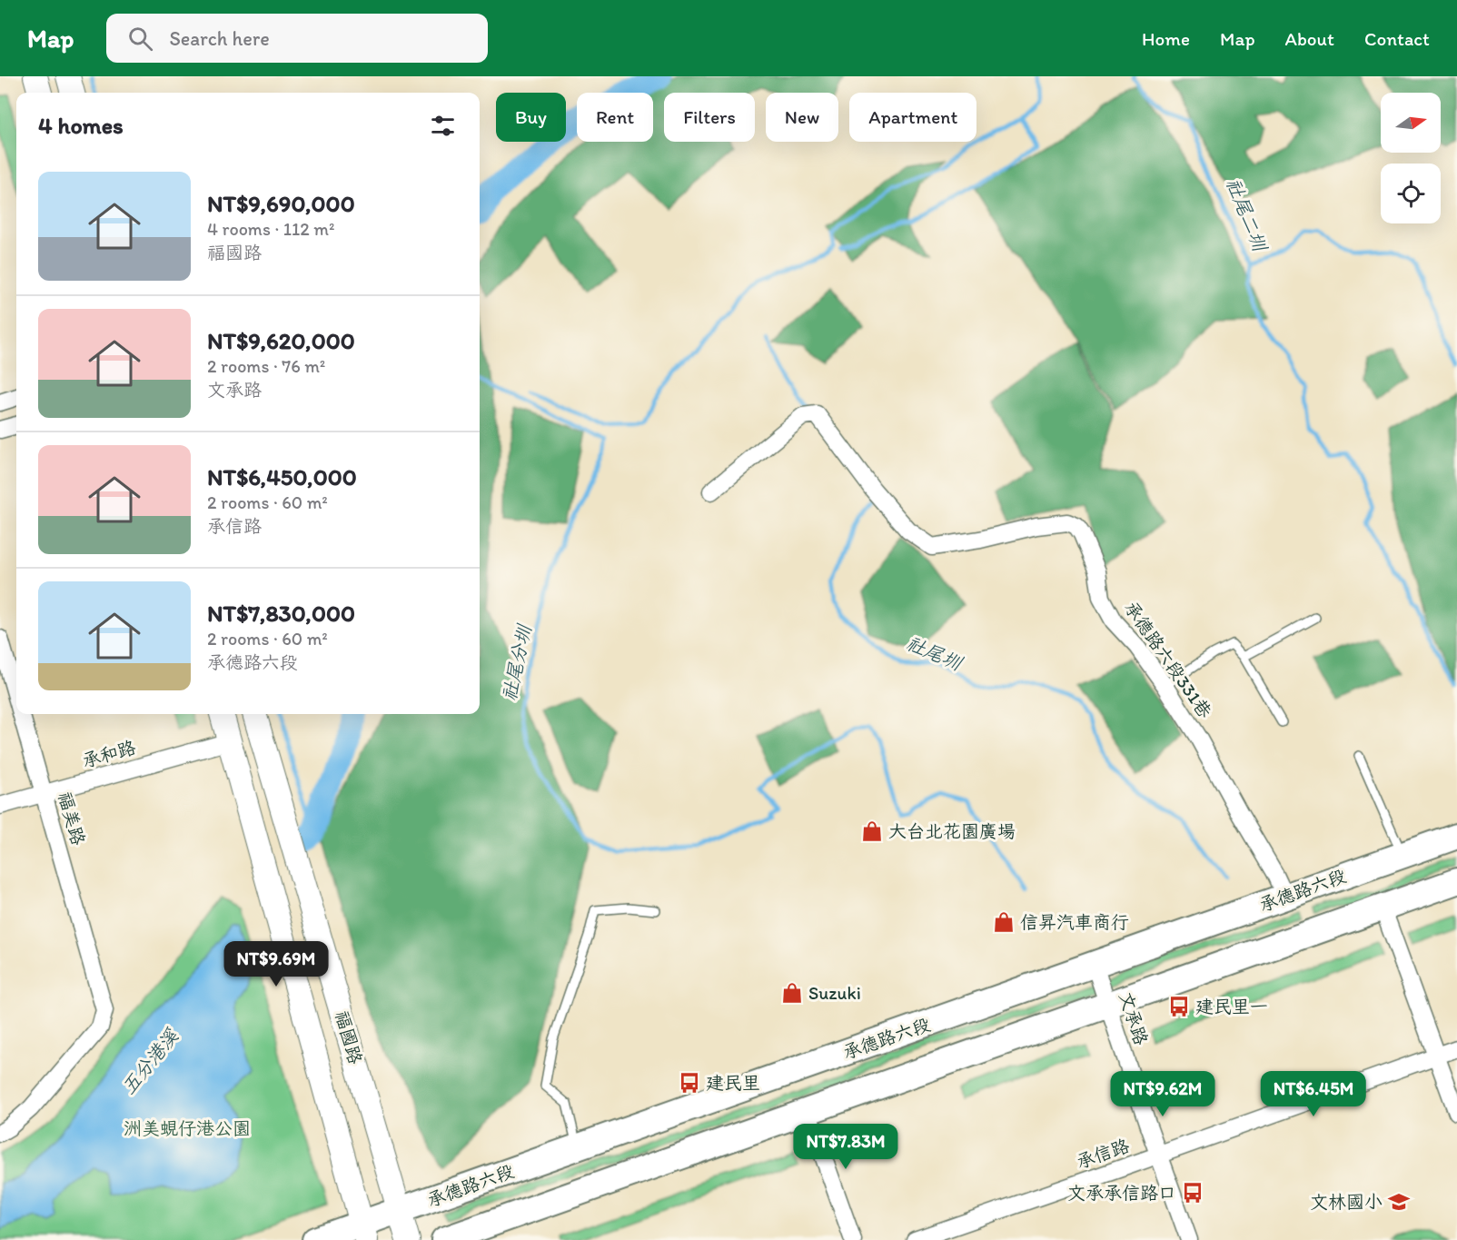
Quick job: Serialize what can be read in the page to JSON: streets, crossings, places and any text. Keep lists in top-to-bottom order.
{
  "streets": {
    "main road": ["承德路六段"],
    "street": [
      "承德路六段331巷",
      "承和路",
      "福美路",
      "文承路",
      "福國路",
      "承信路"
    ]
  },
  "crossings": [
    ["承德路六段331巷", "承德路六段"],
    ["承和路", "福美路"],
    ["承和路", "福國路"],
    ["承德路六段", "文承路"],
    ["承德路六段", "福國路"],
    ["文承路", "承信路"]
  ],
  "water": [
    "社尾二圳",
    "社尾圳",
    "社尾分圳",
    "五分港溪"
  ],
  "parks": ["洲美蜆仔港公園"],
  "places": {
    "shop": ["大台北花園廣場", "信昇汽車商行", "Suzuki"],
    "bus stop": ["建民里一", "建民里", "文承承信路口"],
    "school or university": ["文林國小"]
  },
  "north": "right",
  "page": {
    "header": "Map",
    "search": "Search here",
    "nav": [
      "Home",
      "Map",
      "About",
      "Contact"
    ],
    "chip": [
      "Buy",
      "Rent",
      "Filters",
      "New",
      "Apartment"
    ],
    "heading": "4 homes",
    "list": [
      {
        "name": "NT$9,690,000",
        "note": "4 rooms · 112 m² · 福國路"
      },
      {
        "name": "NT$9,620,000",
        "note": "2 rooms · 76 m² · 文承路"
      },
      {
        "name": "NT$6,450,000",
        "note": "2 rooms · 60 m² · 承信路"
      },
      {
        "name": "NT$7,830,000",
        "note": "2 rooms · 60 m² · 承德路六段"
      }
    ],
    "price": [
      "NT$9.69M",
      "NT$9.62M",
      "NT$6.45M",
      "NT$7.83M"
    ]
  }
}
